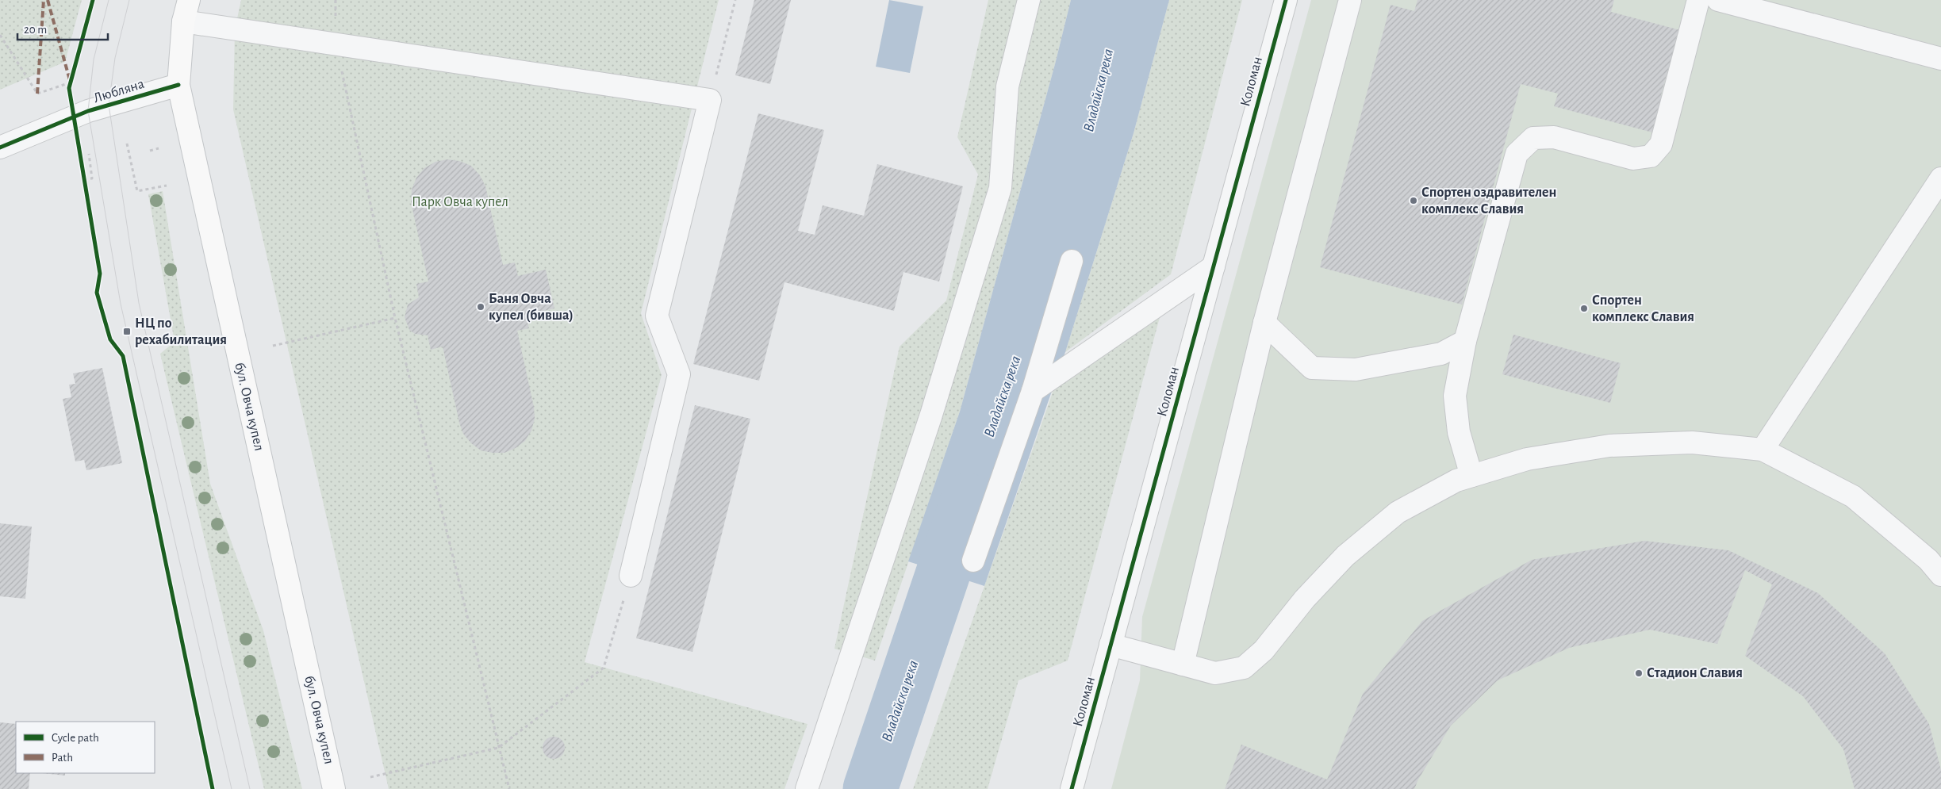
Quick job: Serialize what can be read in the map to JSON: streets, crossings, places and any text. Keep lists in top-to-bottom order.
{
  "streets": {
    "main road": ["бул. Овча купел"],
    "street": ["Коломан", "Любляна"]
  },
  "crossings": [
    ["Любляна", "бул. Овча купел"]
  ],
  "water": ["Владайска река"],
  "parks": ["Парк Овча купел"],
  "places": {
    "other": [
      "Спортен оздравителен комплекс Славия",
      "Баня Овча купел (бивша)",
      "Спортен комплекс Славия",
      "Стадион Славия"
    ],
    "transit": ["НЦ по рехабилитация"]
  },
  "legend": ["Cycle path", "Path"],
  "scale_bar": "20 m"
}
